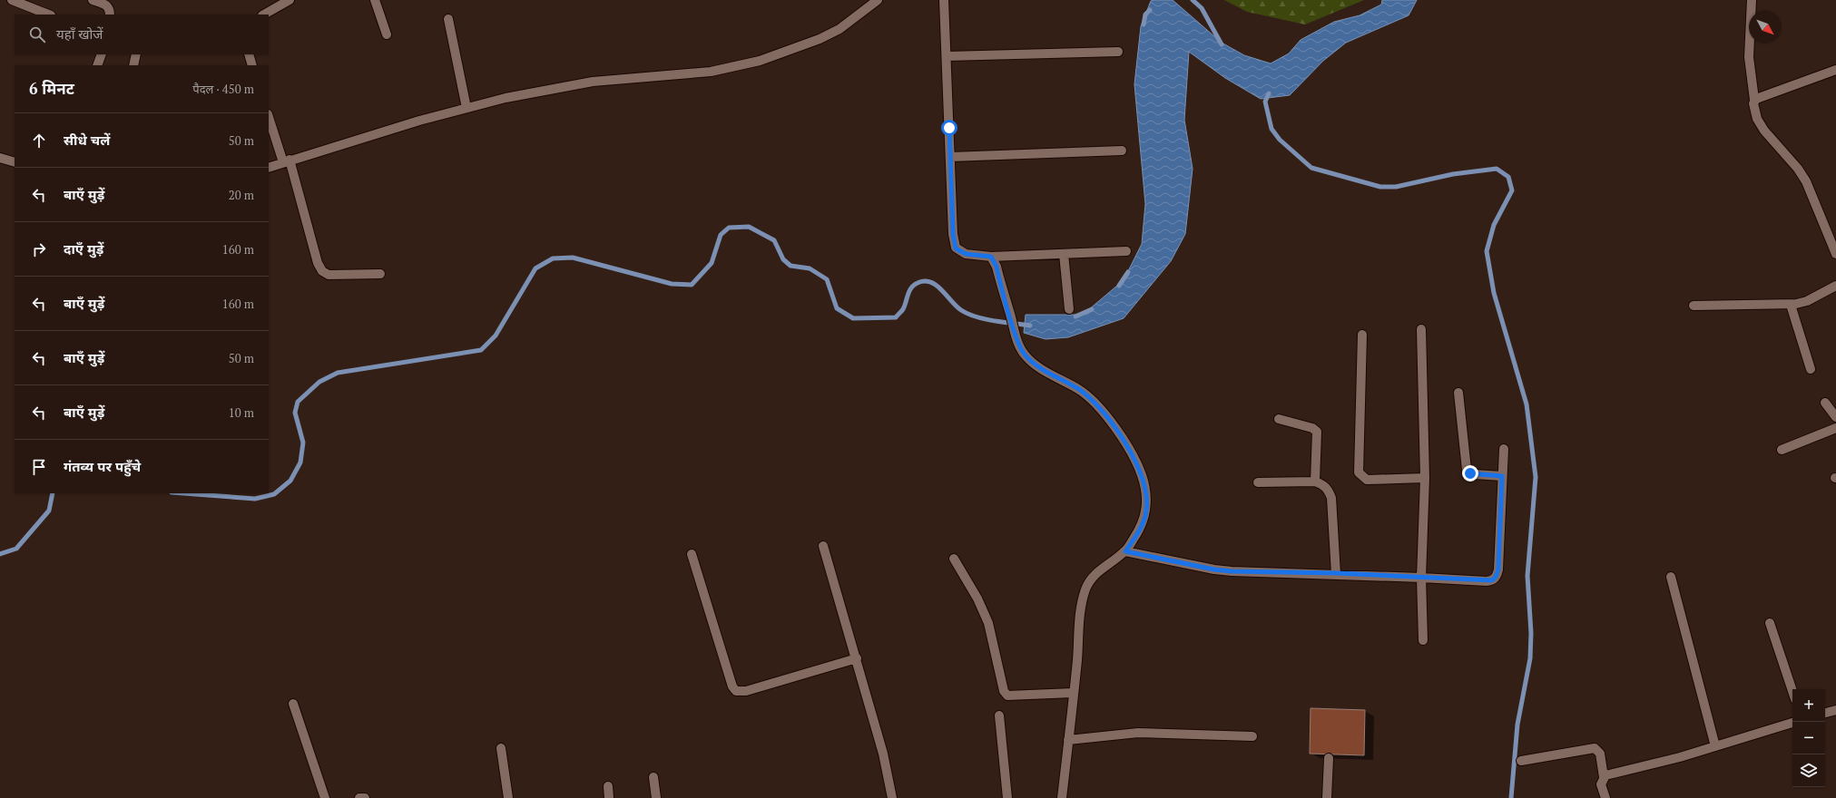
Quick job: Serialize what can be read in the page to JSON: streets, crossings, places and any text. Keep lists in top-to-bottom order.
{
  "north": "bottom right",
  "page": {
    "search": "यहाँ खोजें",
    "heading": ["6 मिनट", "पैदल · 450 m"],
    "list": [
      ["सीधे चलें", "50 m"],
      ["बाएँ मुड़ें", "20 m"],
      ["दाएँ मुड़ें", "160 m"],
      ["बाएँ मुड़ें", "160 m"],
      ["बाएँ मुड़ें", "50 m"],
      ["बाएँ मुड़ें", "10 m"],
      "गंतव्य पर पहुँचे"
    ],
    "map_buttons": ["+", "−"]
  }
}
